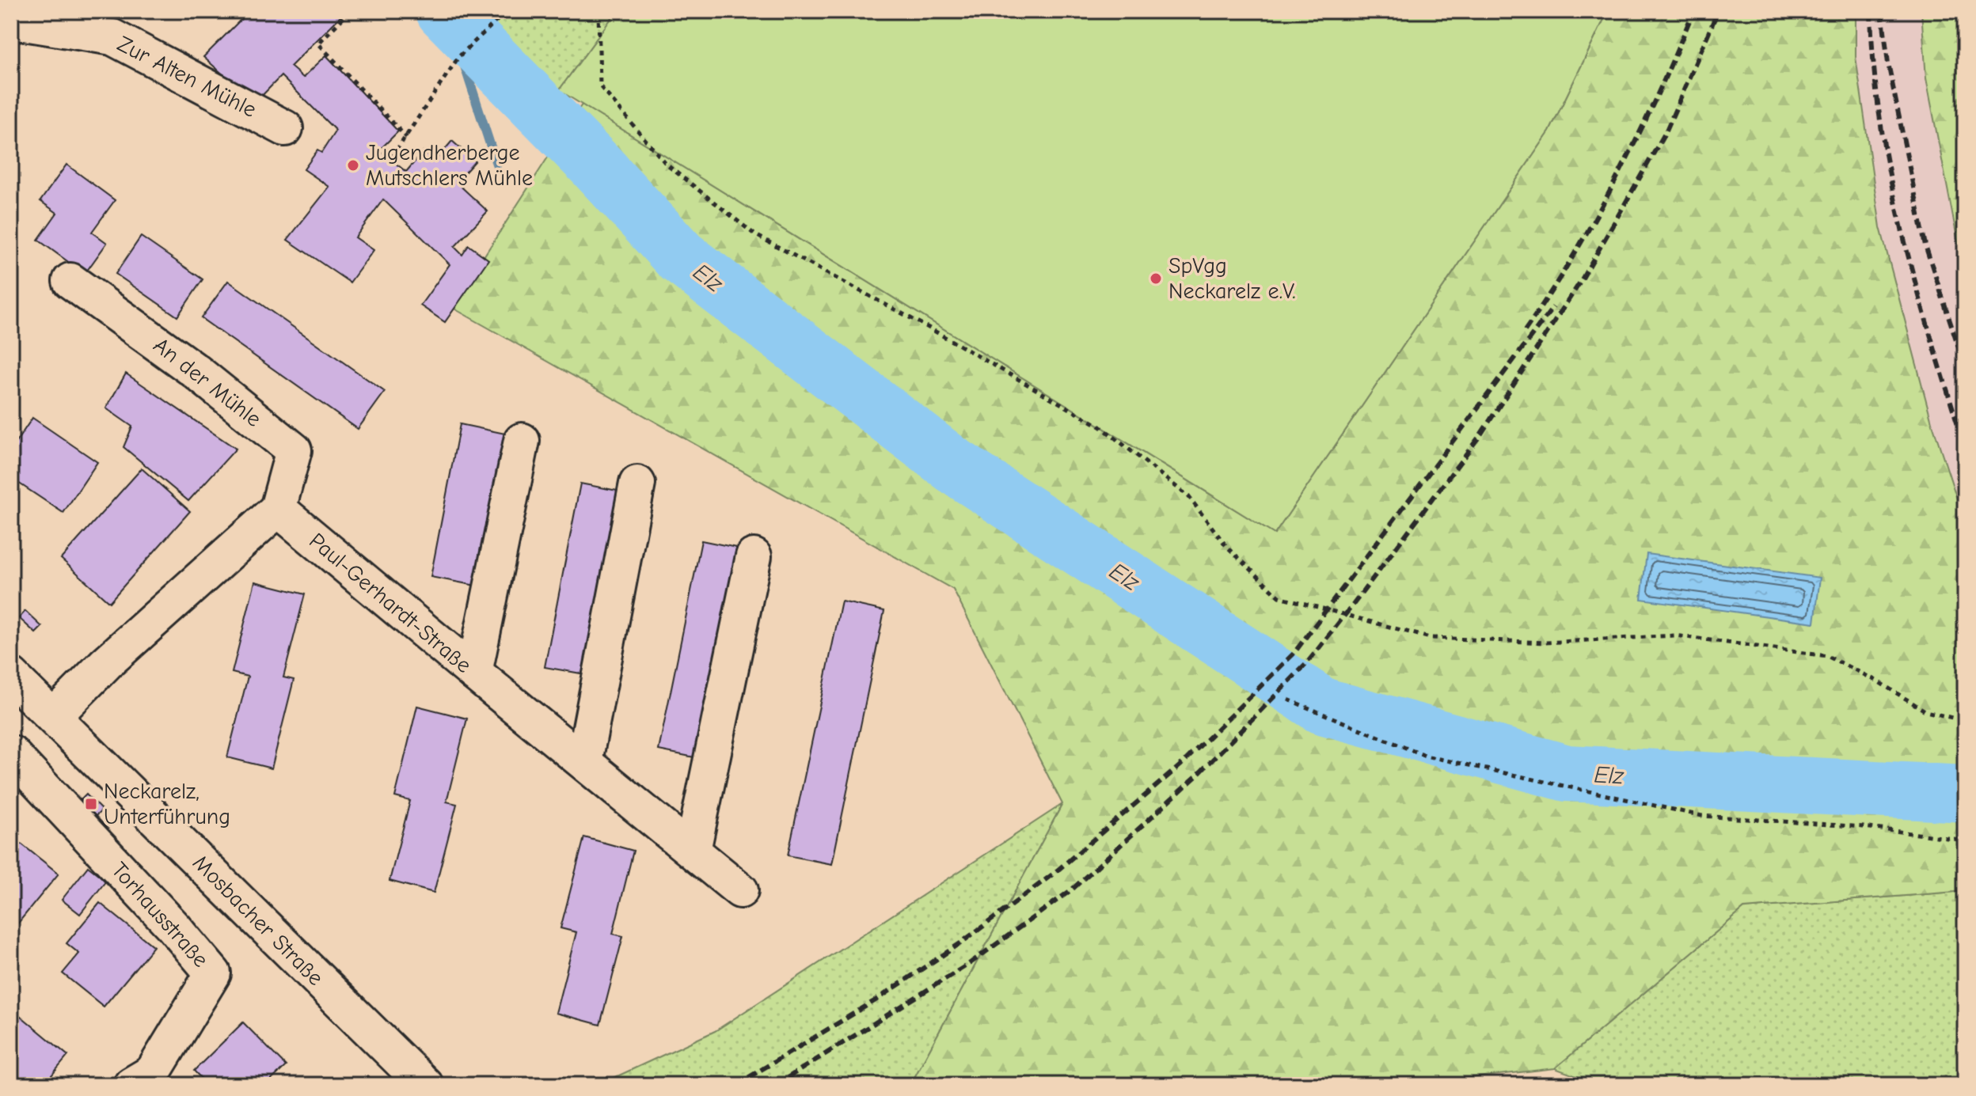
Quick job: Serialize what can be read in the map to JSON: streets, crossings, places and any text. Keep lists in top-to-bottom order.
{
  "streets": {
    "street": [
      "Zur Alten Mühle",
      "An der Mühle",
      "Paul-Gerhardt-Straße",
      "Torhausstraße",
      "Mosbacher Straße"
    ]
  },
  "crossings": [
    ["An der Mühle", "Paul-Gerhardt-Straße"]
  ],
  "water": ["Elz"],
  "places": {
    "other": ["Jugendherberge Mutschlers Mühle", "SpVgg Neckarelz e.V."],
    "transit": ["Neckarelz, Unterführung"]
  }
}
